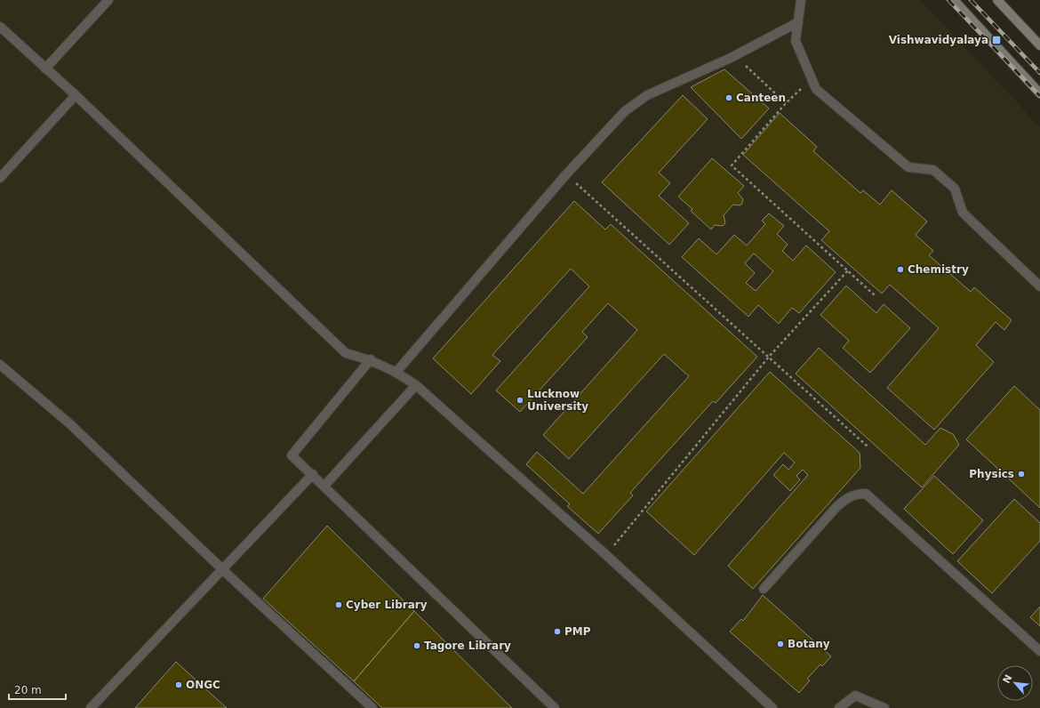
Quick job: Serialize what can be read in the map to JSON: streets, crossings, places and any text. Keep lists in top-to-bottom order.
{
  "places": {
    "transit": ["Vishwavidyalaya"],
    "other": [
      "Canteen",
      "Chemistry",
      "Lucknow University",
      "Physics",
      "Cyber Library",
      "PMP",
      "Botany",
      "Tagore Library",
      "ONGC"
    ]
  },
  "scale_bar": "20 m",
  "north": "top left"
}
